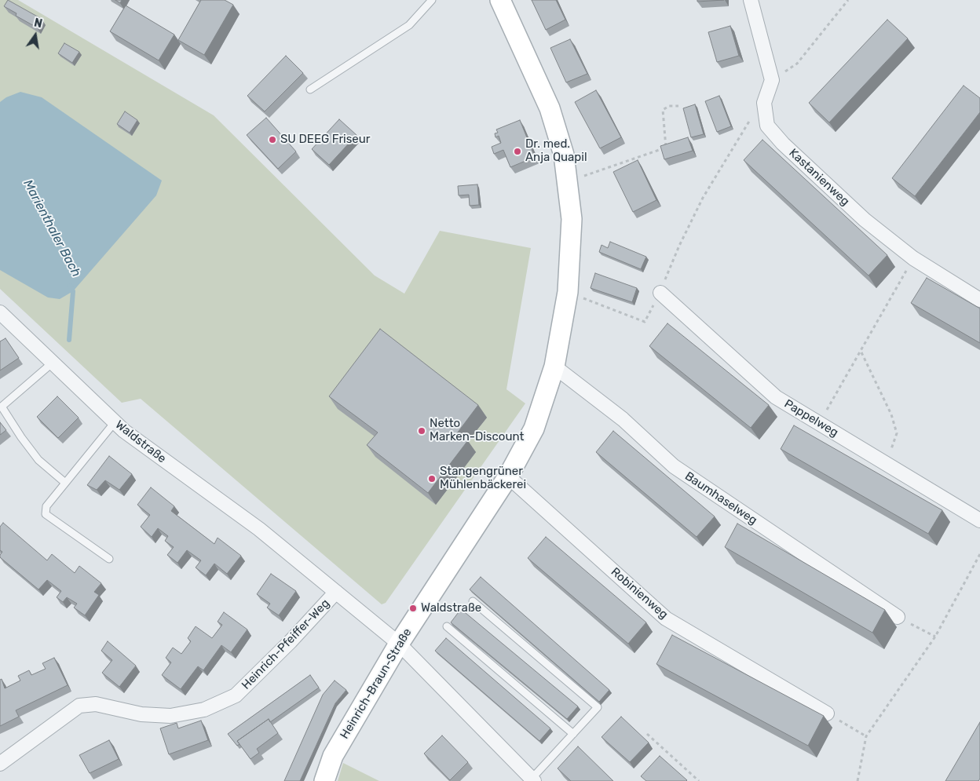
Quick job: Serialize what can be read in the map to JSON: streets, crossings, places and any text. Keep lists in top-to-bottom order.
{
  "streets": {
    "street": [
      "Kastanienweg",
      "Pappelweg",
      "Waldstraße",
      "Baumhaselweg",
      "Robinienweg",
      "Heinrich-Pfeiffer-Weg",
      "Heinrich-Braun-Straße"
    ]
  },
  "crossings": [
    ["Waldstraße", "Heinrich-Pfeiffer-Weg"],
    ["Waldstraße", "Heinrich-Braun-Straße"],
    ["Baumhaselweg", "Heinrich-Braun-Straße"],
    ["Robinienweg", "Heinrich-Braun-Straße"]
  ],
  "water": ["Marienthaler Bach"],
  "places": [
    "SU DEEG Friseur",
    "Dr. med. Anja Quapil",
    "Netto Marken-Discount",
    "Stangengrüner Mühlenbäckerei",
    "Waldstraße"
  ],
  "north": "top"
}
